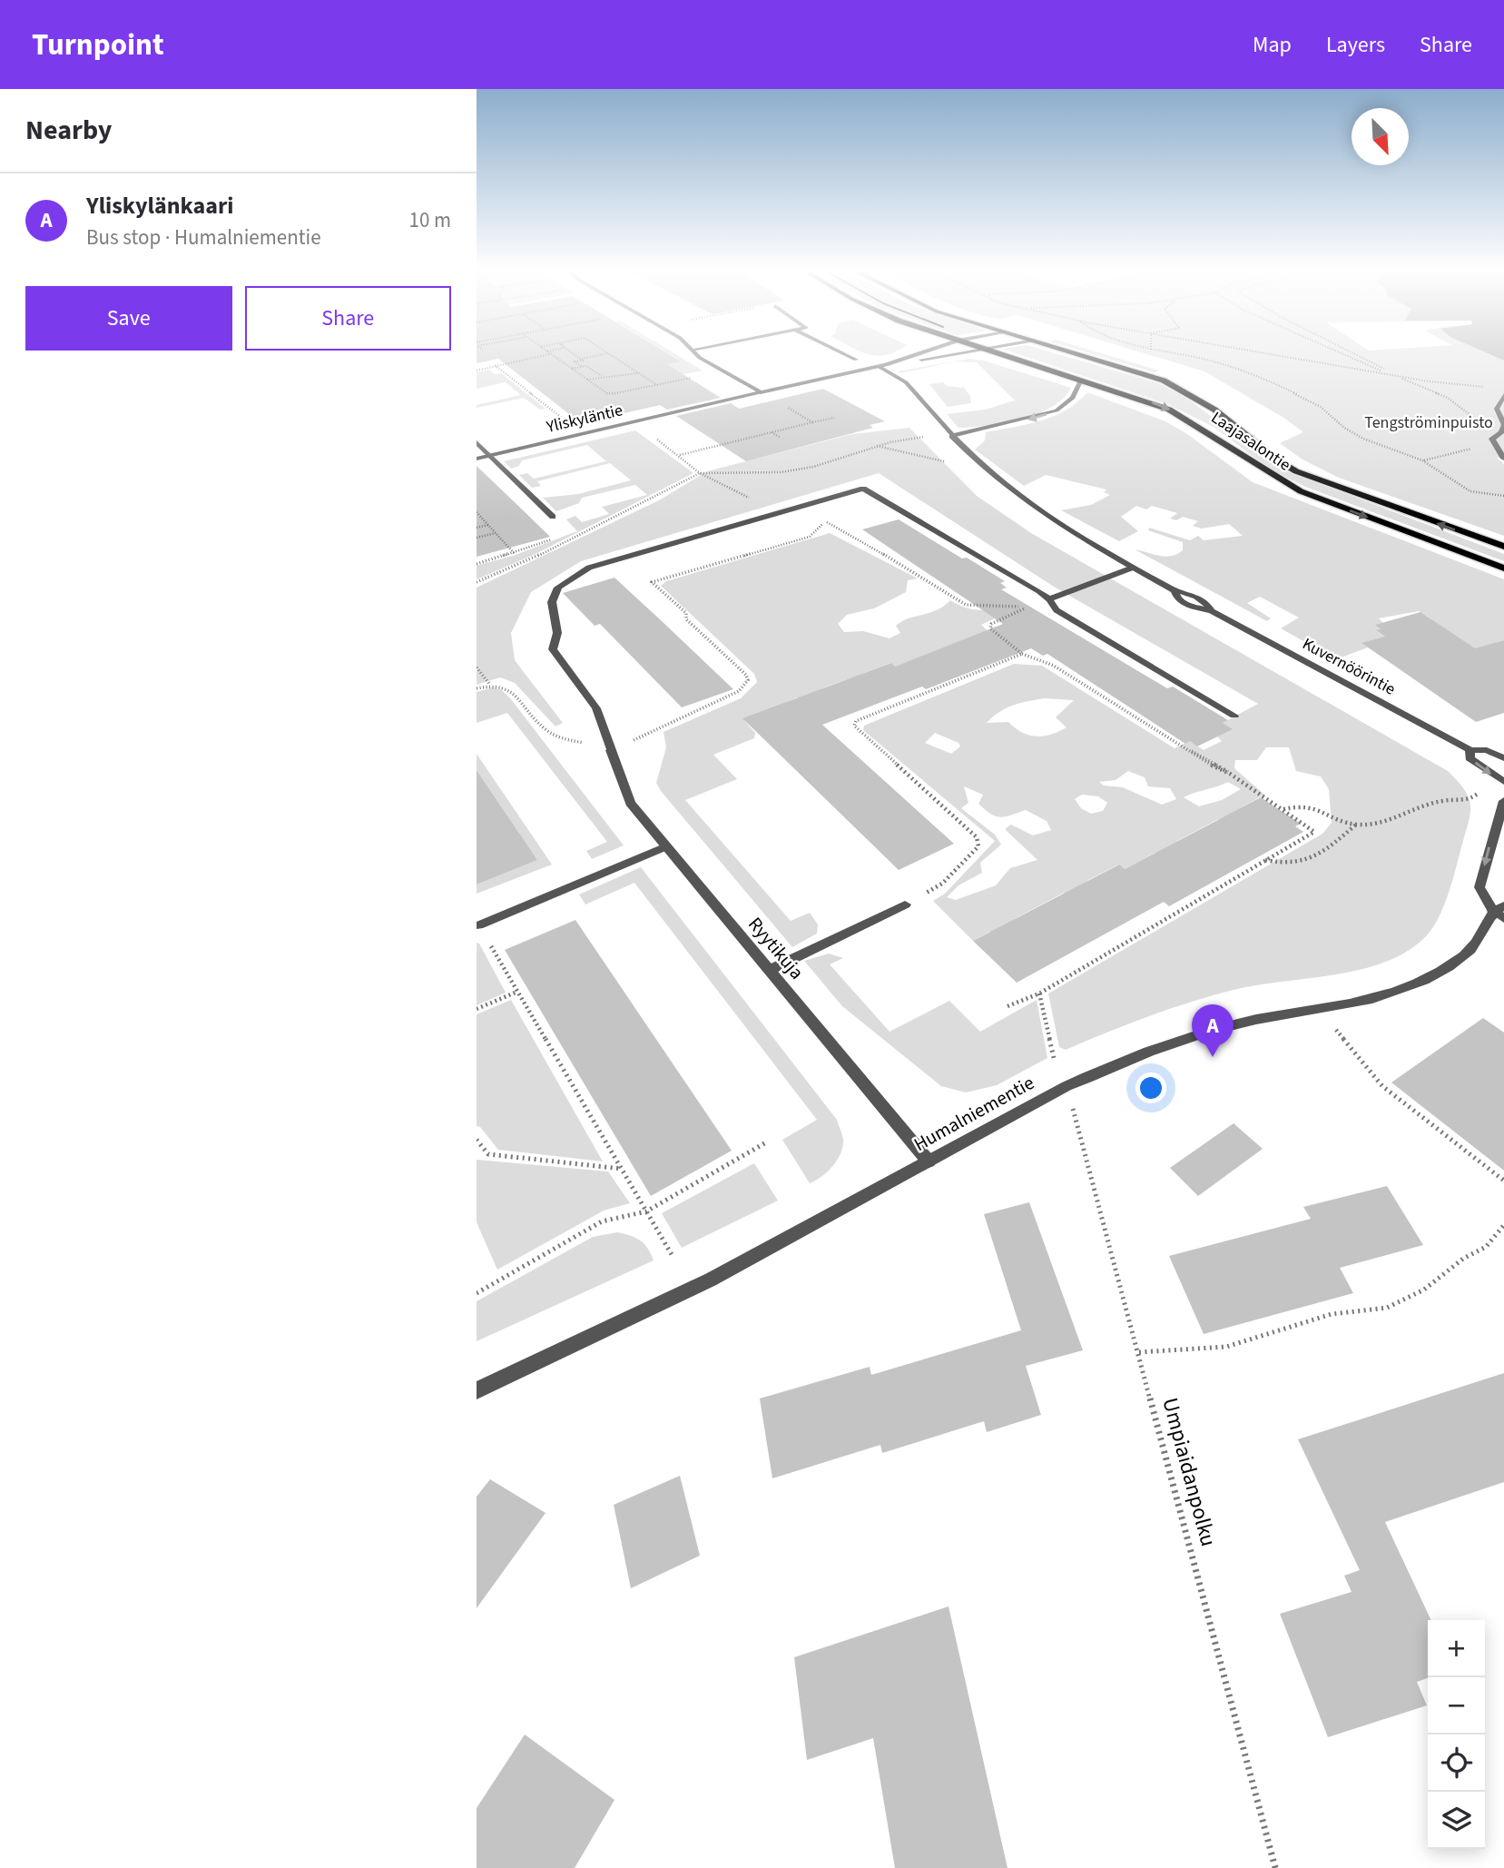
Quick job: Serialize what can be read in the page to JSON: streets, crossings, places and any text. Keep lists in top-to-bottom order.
{
  "streets": {
    "main road": ["Laajasalontie"],
    "street": [
      "Yliskyläntie",
      "Kuvernöörintie",
      "Ryytikuja",
      "Humalniementie"
    ],
    "path": ["Umpiaidanpolku"]
  },
  "crossings": [
    ["Yliskyläntie", "Kuvernöörintie"],
    ["Ryytikuja", "Humalniementie"],
    ["Humalniementie", "Umpiaidanpolku"]
  ],
  "parks": ["Tengströminpuisto"],
  "north": "bottom right",
  "page": {
    "header": "Turnpoint",
    "nav": ["Map", "Layers", "Share"],
    "heading": "Nearby",
    "list": [
      {
        "mark": "A",
        "name": "Yliskylänkaari",
        "note": "Bus stop · Humalniementie",
        "value": "10 m"
      }
    ],
    "buttons": ["Save", "Share"],
    "pins": "A",
    "map_buttons": ["+", "−"]
  }
}
